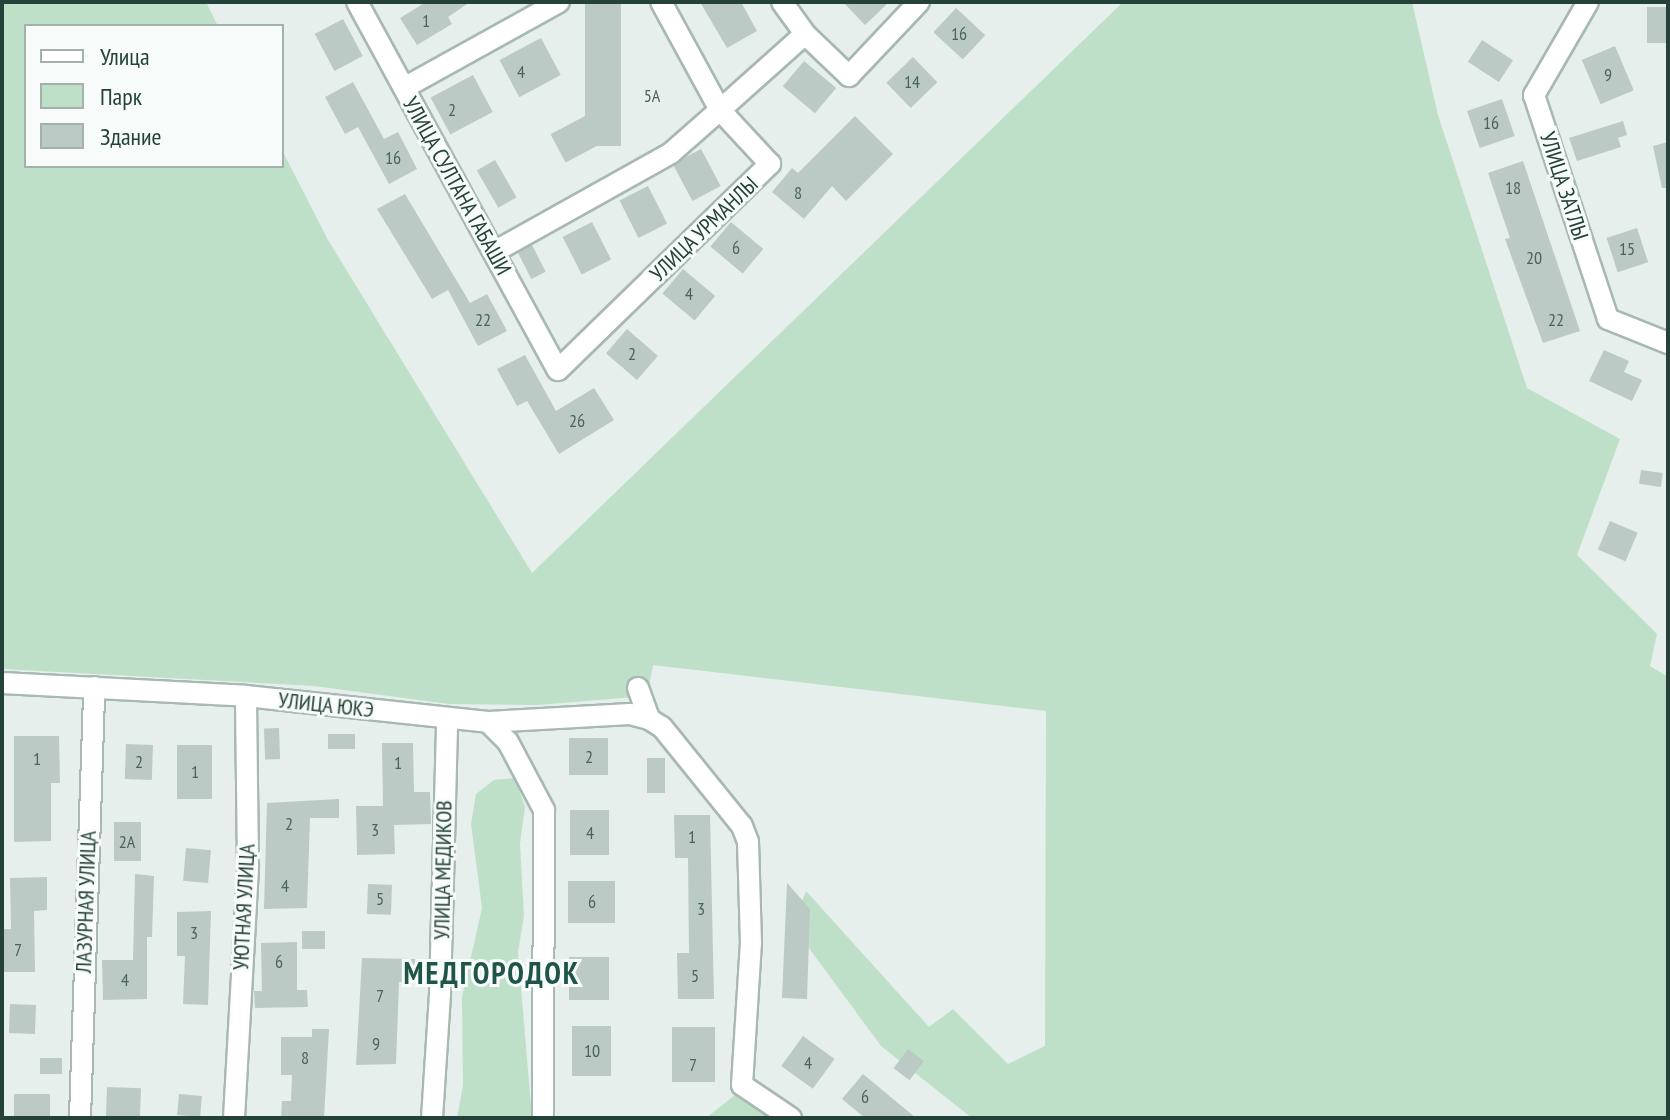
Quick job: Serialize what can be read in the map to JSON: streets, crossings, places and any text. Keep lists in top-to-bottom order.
{
  "streets": {
    "street": [
      "УЛИЦА СУЛТАНА ГАБАШИ",
      "УЛИЦА ЗАТЛЫ",
      "УЛИЦА УРМАНЛЫ",
      "УЛИЦА ЮКЭ",
      "УЛИЦА МЕДИКОВ",
      "ЛАЗУРНАЯ УЛИЦА",
      "УЮТНАЯ УЛИЦА"
    ]
  },
  "crossings": [
    ["УЛИЦА СУЛТАНА ГАБАШИ", "УЛИЦА УРМАНЛЫ"],
    ["УЛИЦА ЮКЭ", "УЛИЦА МЕДИКОВ"],
    ["УЛИЦА ЮКЭ", "ЛАЗУРНАЯ УЛИЦА"],
    ["УЛИЦА ЮКЭ", "УЮТНАЯ УЛИЦА"]
  ],
  "districts": ["МЕДГОРОДОК"],
  "house_numbers": [
    "1",
    "16",
    "4",
    "9",
    "14",
    "5А",
    "2",
    "16",
    "16",
    "18",
    "8",
    "6",
    "15",
    "20",
    "4",
    "22",
    "22",
    "2",
    "26",
    "2",
    "1",
    "2",
    "1",
    "1",
    "2",
    "3",
    "4",
    "1",
    "2А",
    "4",
    "5",
    "6",
    "3",
    "3",
    "7",
    "6",
    "5",
    "4",
    "7",
    "9",
    "10",
    "8",
    "4",
    "7",
    "6"
  ],
  "legend": ["Улица", "Парк", "Здание"]
}
